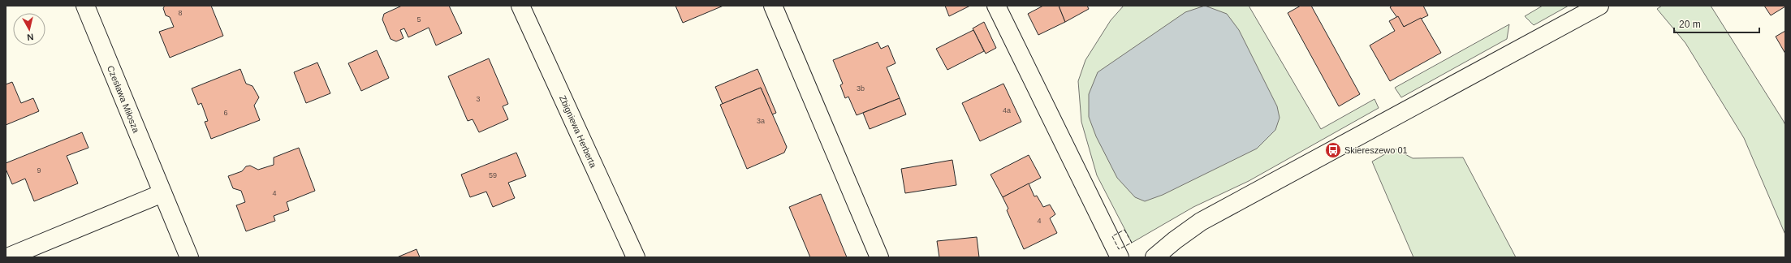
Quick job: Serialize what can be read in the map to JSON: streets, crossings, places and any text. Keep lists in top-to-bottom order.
{
  "streets": {
    "street": ["Czesława Miłosza", "Zbigniewa Herberta"]
  },
  "places": {
    "bus stop": ["Skiereszewo 01"]
  },
  "house_numbers": [
    "8",
    "5",
    "3b",
    "3",
    "4a",
    "6",
    "3a",
    "9",
    "59",
    "4",
    "4"
  ],
  "scale_bar": "20 m",
  "north": "bottom"
}
